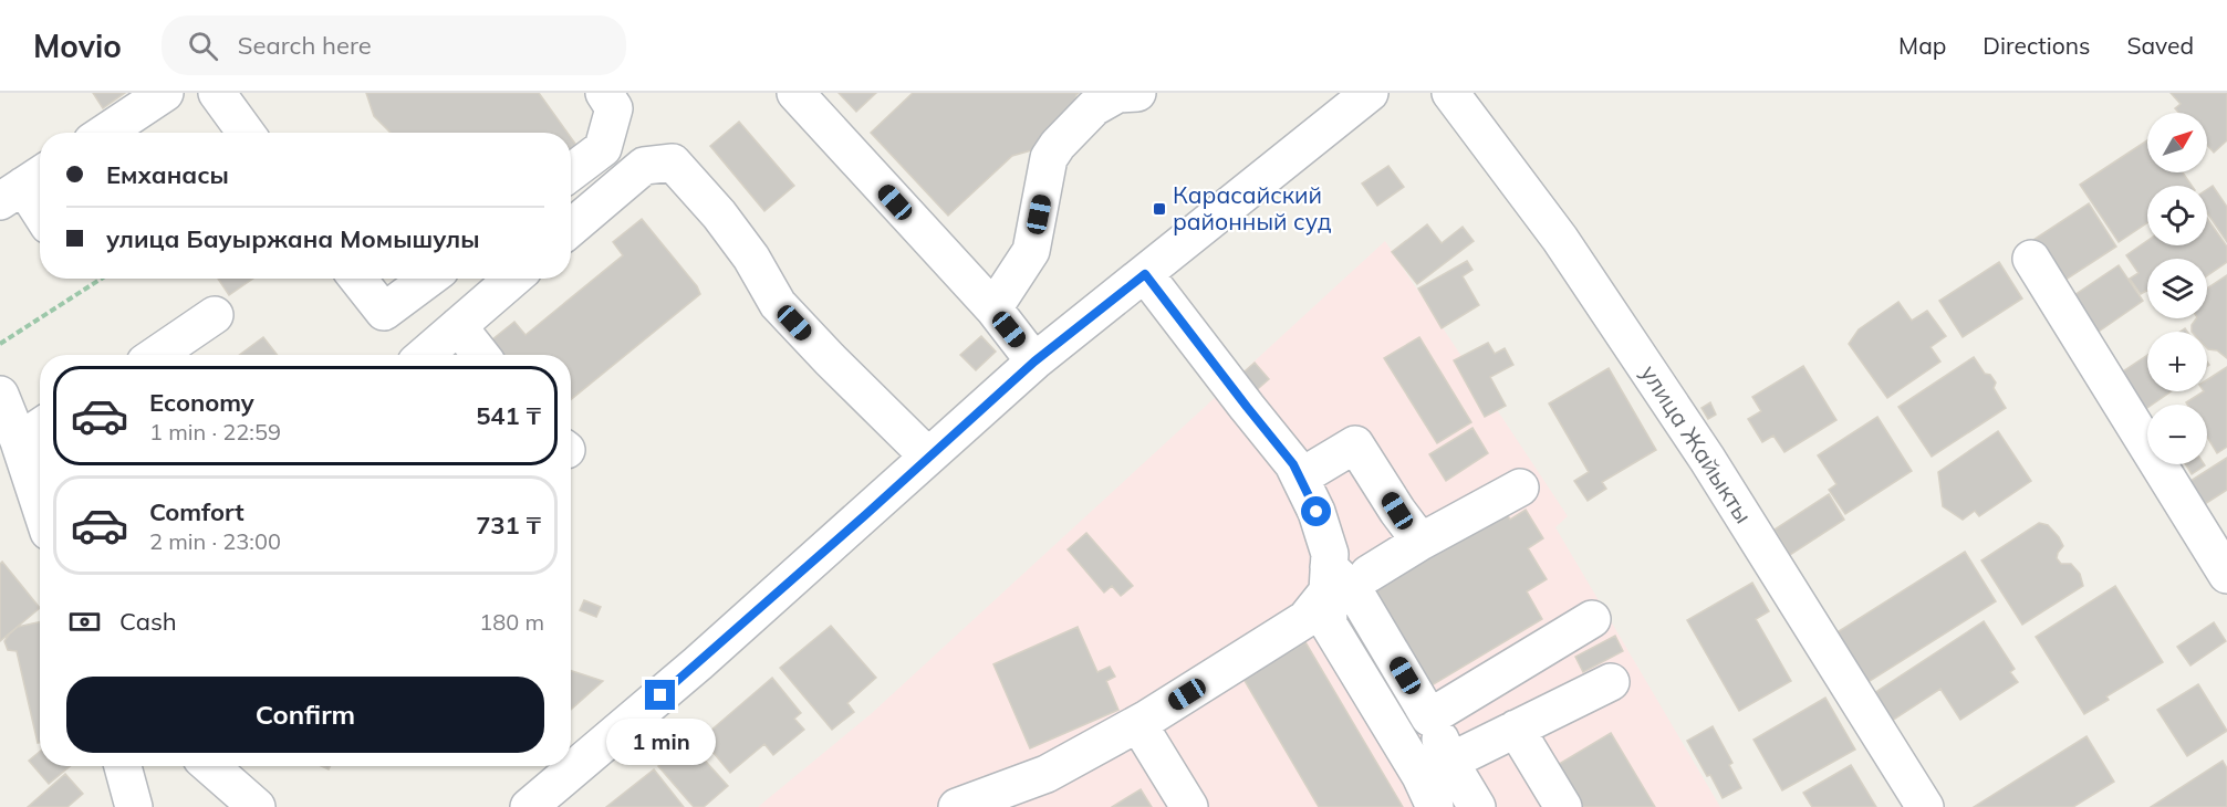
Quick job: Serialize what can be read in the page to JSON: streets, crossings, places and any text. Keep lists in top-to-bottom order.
{
  "streets": {
    "street": ["улица Жайыкты"]
  },
  "places": {
    "transit": ["Карасайский районный суд"]
  },
  "north": "top right",
  "page": {
    "header": "Movio",
    "search": "Search here",
    "nav": ["Map", "Directions", "Saved"],
    "map_buttons": ["+", "−"],
    "banner": ["Емханасы", "улица Бауыржана Момышулы"],
    "list": [
      {
        "name": "Economy",
        "note": "1 min · 22:59",
        "value": "541 ₸"
      },
      {
        "name": "Comfort",
        "note": "2 min · 23:00",
        "value": "731 ₸"
      }
    ],
    "pay": ["Cash", "180 m"],
    "buttons": "Confirm",
    "bubble": "1 min"
  }
}
